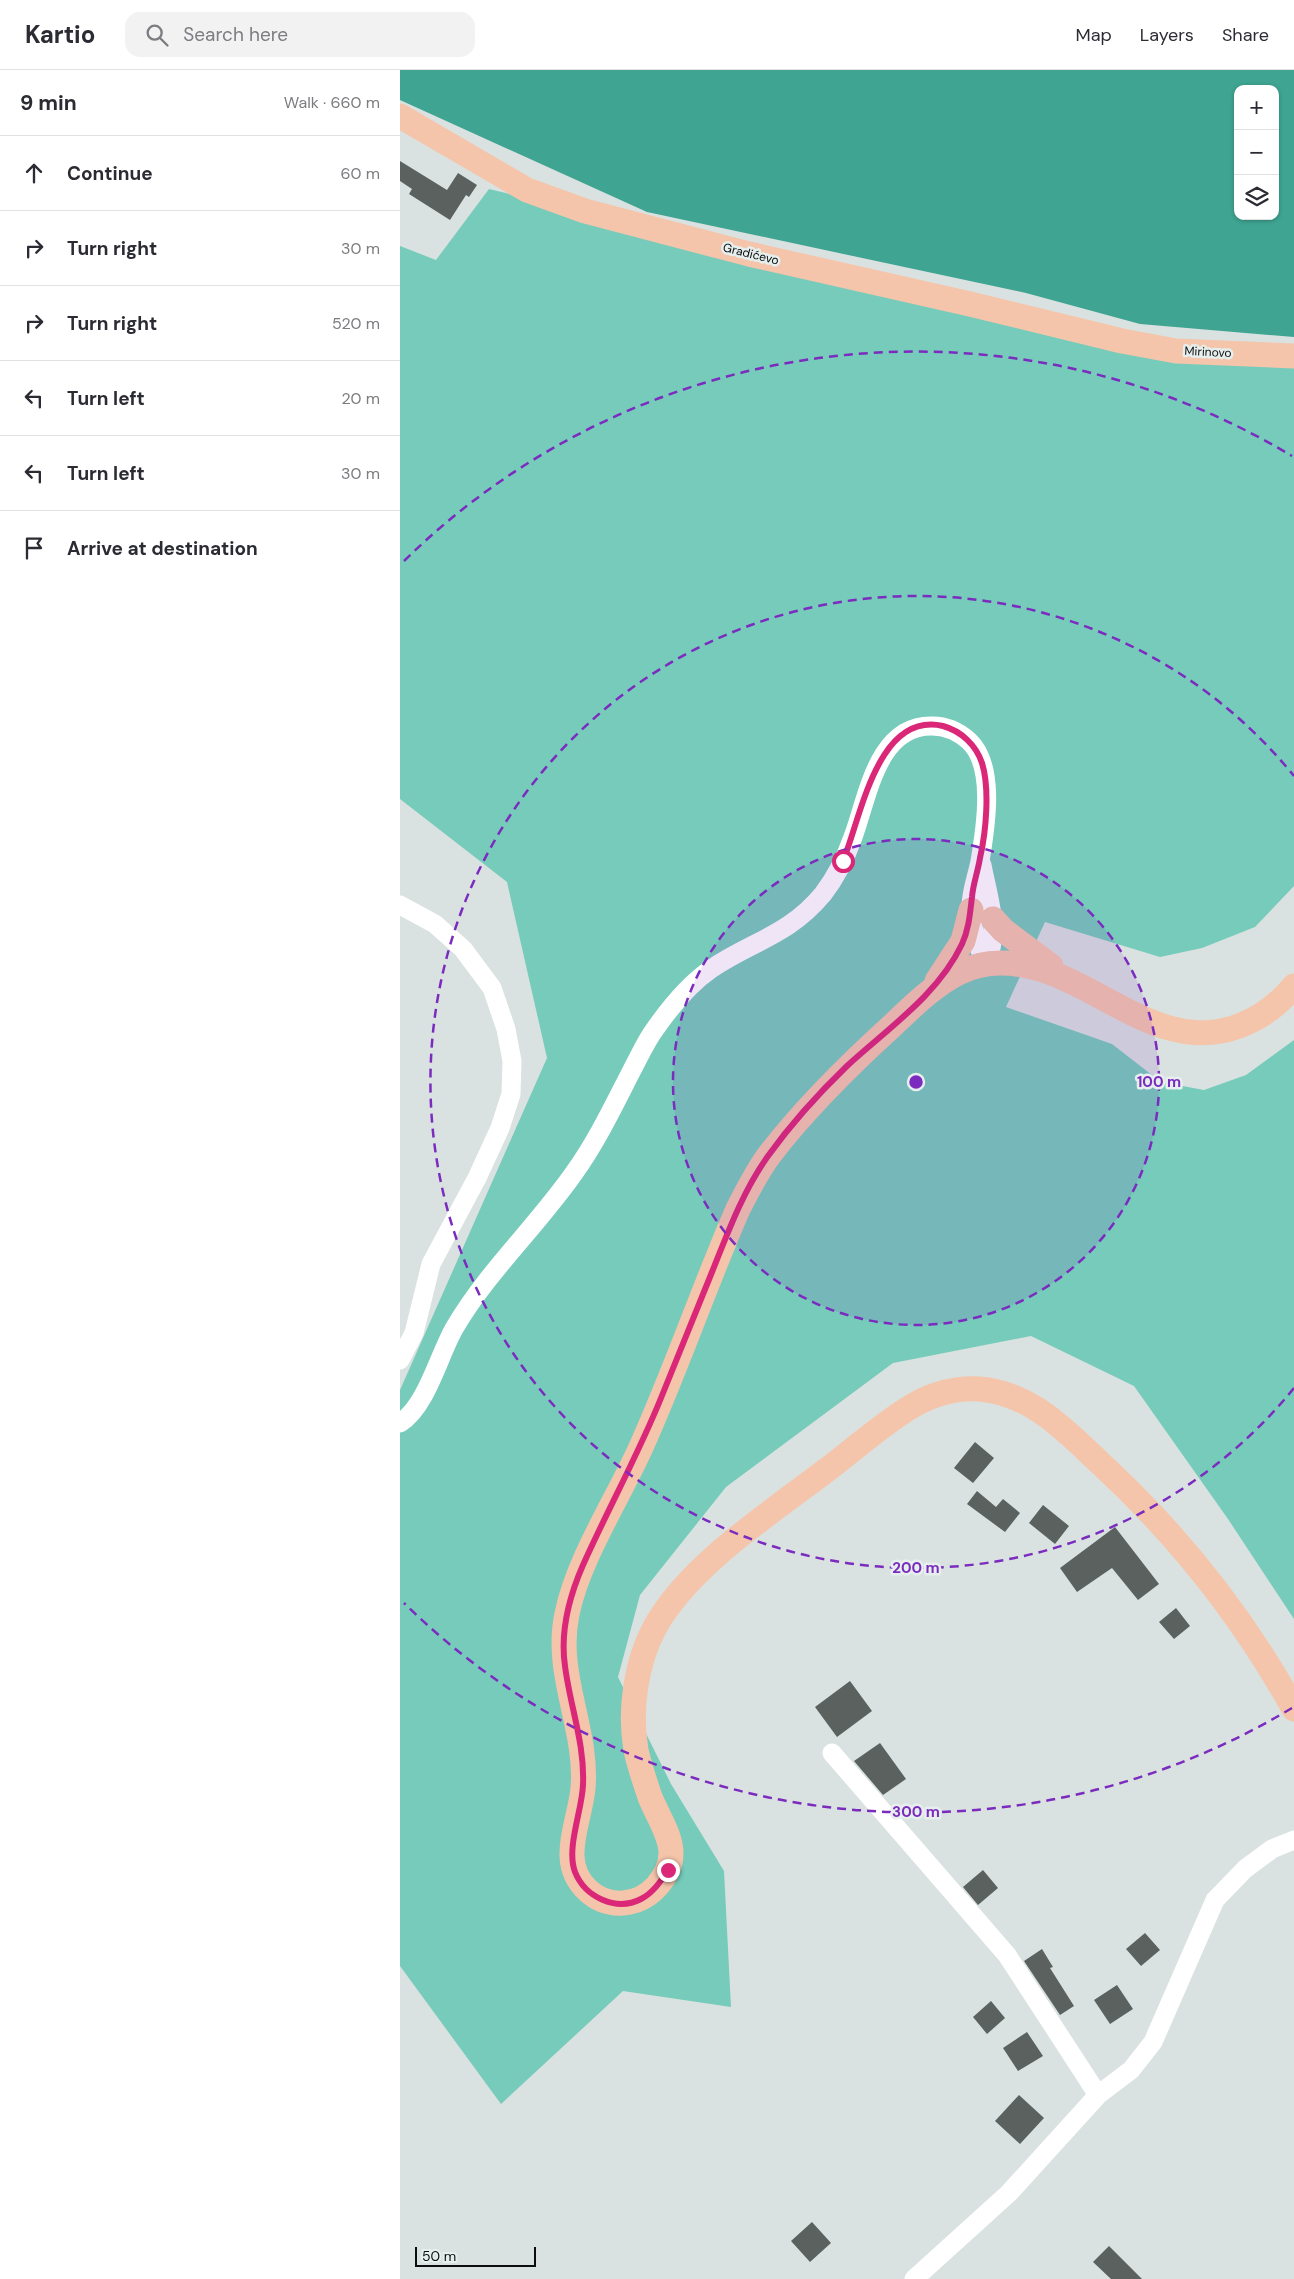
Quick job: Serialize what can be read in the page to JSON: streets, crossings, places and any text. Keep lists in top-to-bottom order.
{
  "streets": {
    "main road": ["Gradićevo", "Mirinovo"]
  },
  "crossings": [
    ["Gradićevo", "Mirinovo"]
  ],
  "scale_bar": "50 m",
  "page": {
    "header": "Kartio",
    "search": "Search here",
    "nav": ["Map", "Layers", "Share"],
    "heading": ["9 min", "Walk · 660 m"],
    "map_buttons": ["+", "−"],
    "list": [
      ["Continue", "60 m"],
      ["Turn right", "30 m"],
      ["Turn right", "520 m"],
      ["Turn left", "20 m"],
      ["Turn left", "30 m"],
      "Arrive at destination"
    ],
    "scale": "50 m"
  },
  "rings": ["100 m", "200 m", "300 m"]
}
